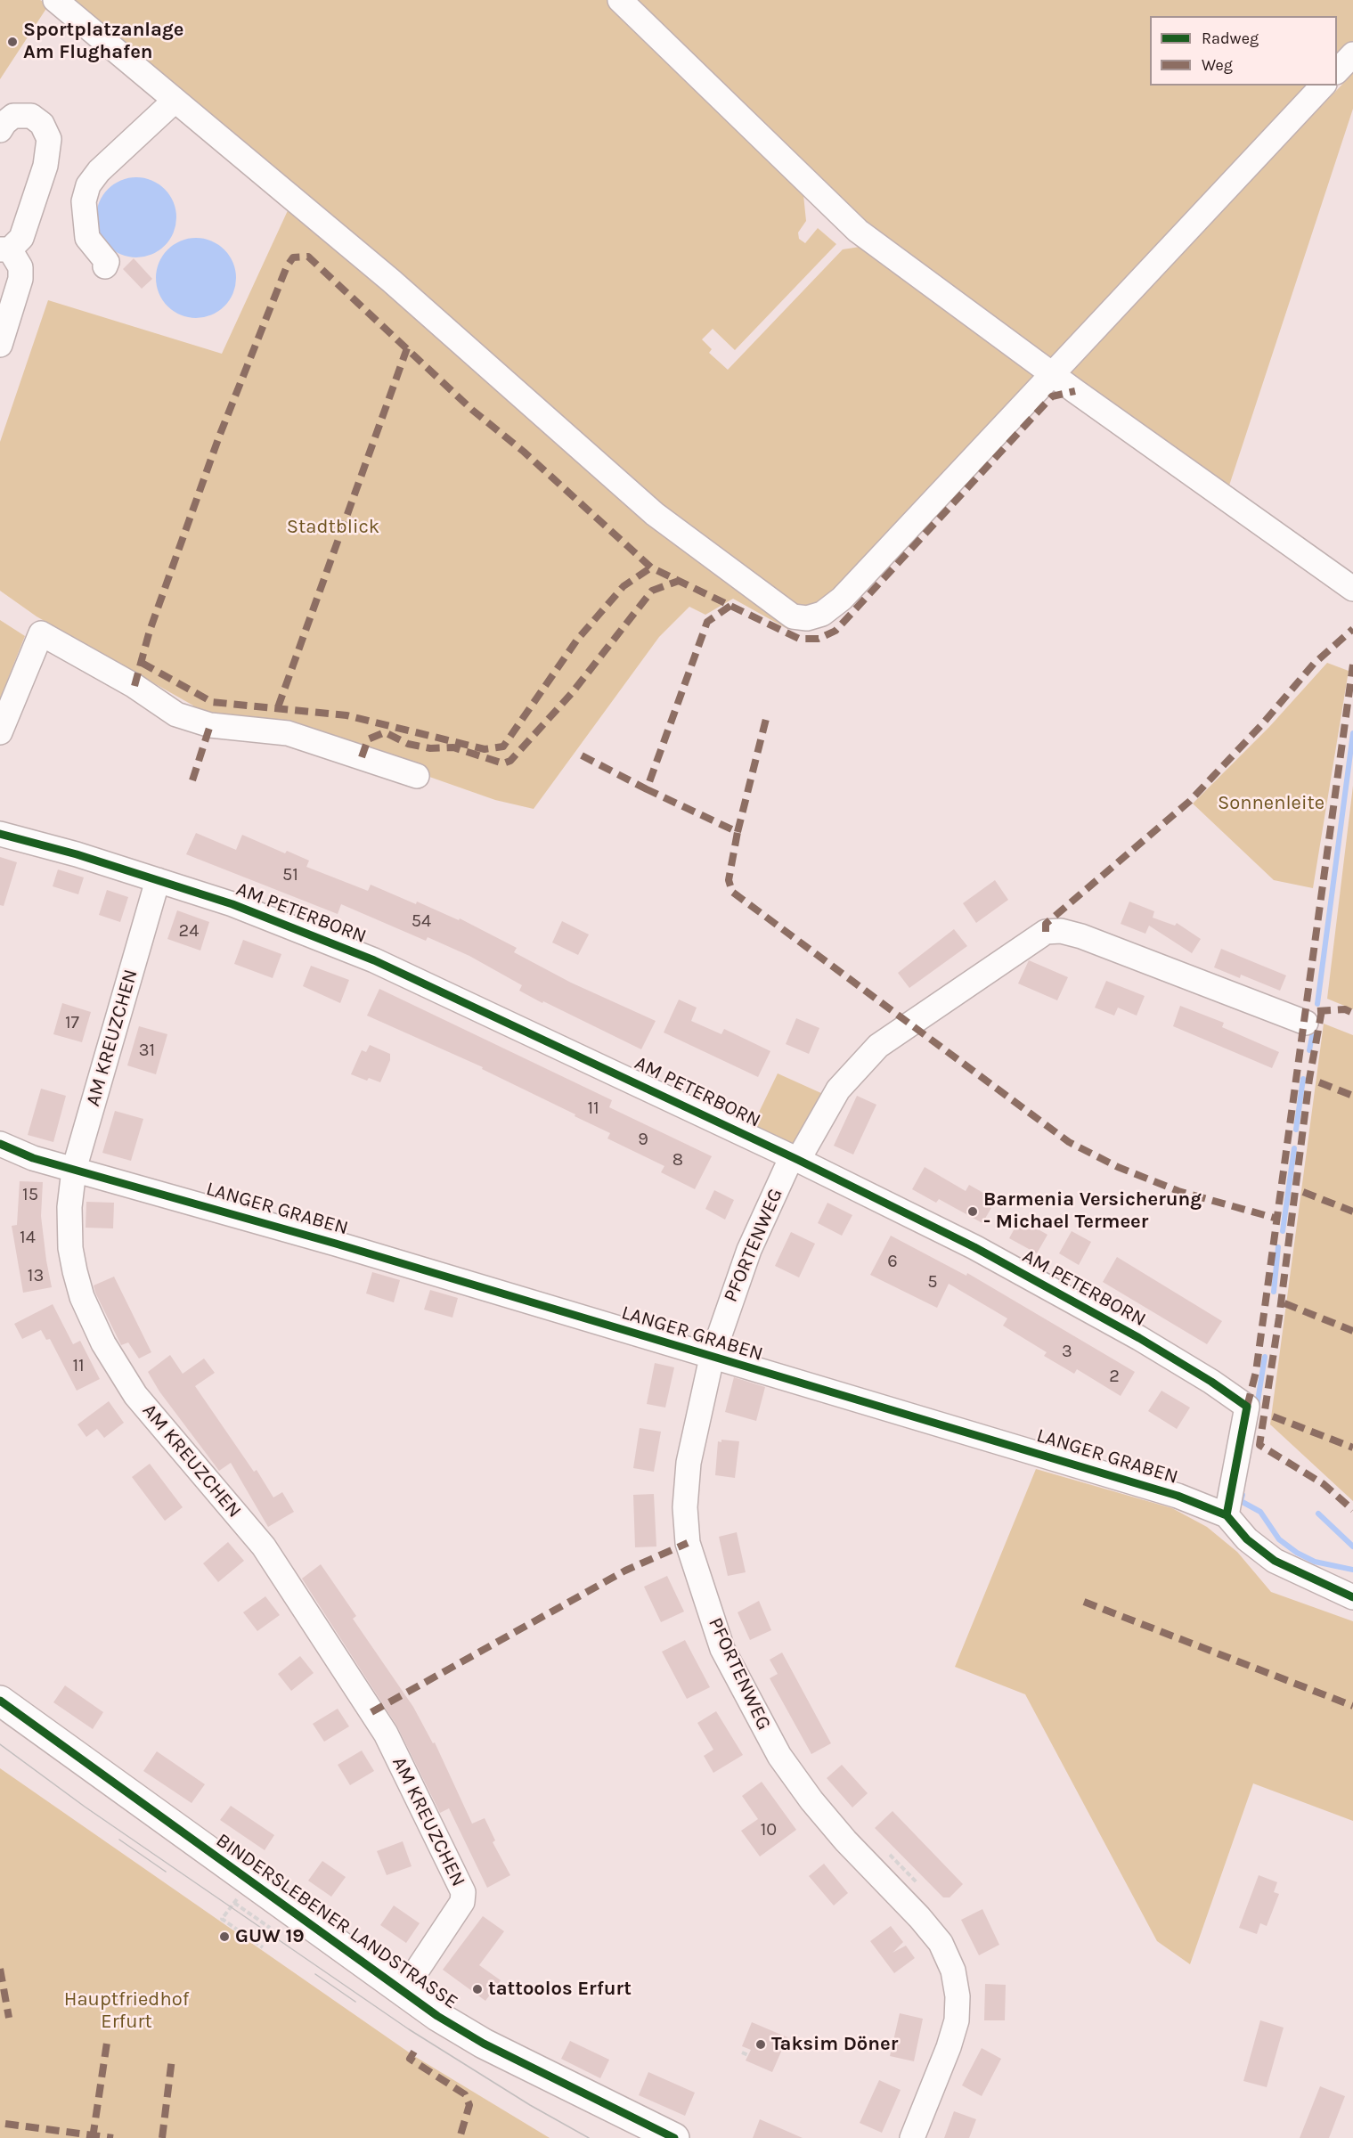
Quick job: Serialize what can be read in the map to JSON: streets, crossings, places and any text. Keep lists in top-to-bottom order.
{
  "streets": {
    "main road": ["BINDERSLEBENER LANDSTRASSE"],
    "street": [
      "AM PETERBORN",
      "AM KREUZCHEN",
      "LANGER GRABEN",
      "PFORTENWEG"
    ]
  },
  "crossings": [
    ["AM PETERBORN", "AM KREUZCHEN"],
    ["AM PETERBORN", "LANGER GRABEN"],
    ["AM PETERBORN", "PFORTENWEG"],
    ["AM KREUZCHEN", "LANGER GRABEN"],
    ["AM KREUZCHEN", "BINDERSLEBENER LANDSTRASSE"],
    ["LANGER GRABEN", "PFORTENWEG"]
  ],
  "parks": ["Stadtblick", "Sonnenleite", "Hauptfriedhof Erfurt"],
  "places": [
    "Sportplatzanlage Am Flughafen",
    "Barmenia Versicherung - Michael Termeer",
    "GUW 19",
    "tattoolos Erfurt",
    "Taksim Döner"
  ],
  "house_numbers": [
    "51",
    "54",
    "24",
    "17",
    "31",
    "11",
    "9",
    "8",
    "15",
    "14",
    "6",
    "13",
    "5",
    "3",
    "11",
    "2",
    "10"
  ],
  "legend": ["Radweg", "Weg"]
}
